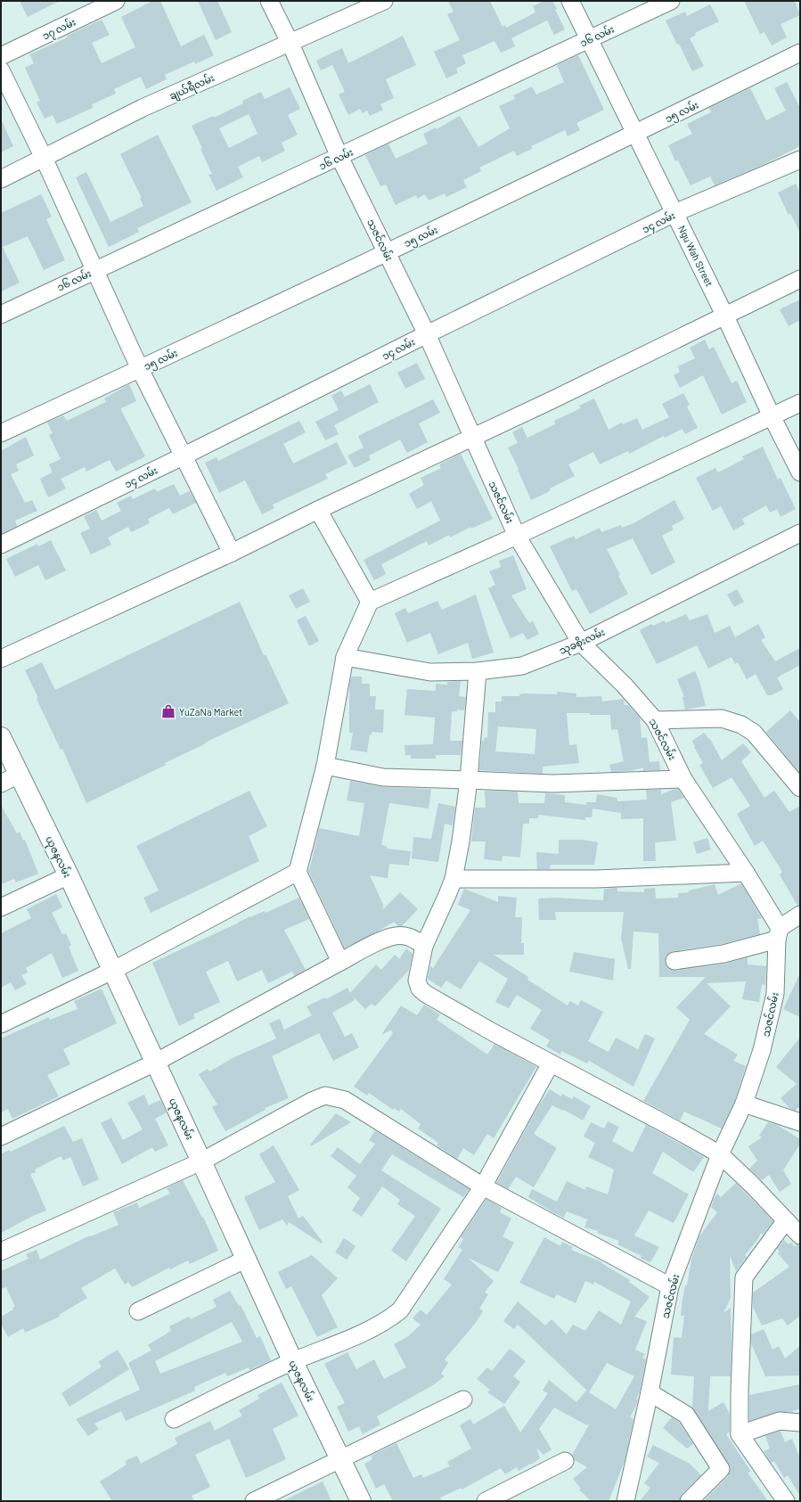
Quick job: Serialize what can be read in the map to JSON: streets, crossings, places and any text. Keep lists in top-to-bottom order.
{
  "streets": {
    "street": [
      "၁၇ လမ်း",
      "၁၆ လမ်း",
      "ချယ်ရီလမ်း",
      "၁၅ လမ်း",
      "၁၄ လမ်း",
      "သဇင်လမ်း",
      "Ngu Wah Street",
      "သုခစိုးလမ်း",
      "ယုဇနလမ်း"
    ]
  },
  "crossings": [
    ["၁၆ လမ်း", "သဇင်လမ်း"],
    ["၁၆ လမ်း", "Ngu Wah Street"],
    ["ချယ်ရီလမ်း", "သဇင်လမ်း"],
    ["၁၅ လမ်း", "သဇင်လမ်း"],
    ["၁၅ လမ်း", "Ngu Wah Street"],
    ["၁၄ လမ်း", "သဇင်လမ်း"],
    ["၁၄ လမ်း", "Ngu Wah Street"],
    ["သဇင်လမ်း", "သုခစိုးလမ်း"]
  ],
  "places": {
    "shop": ["YuZaNa Market"]
  }
}
